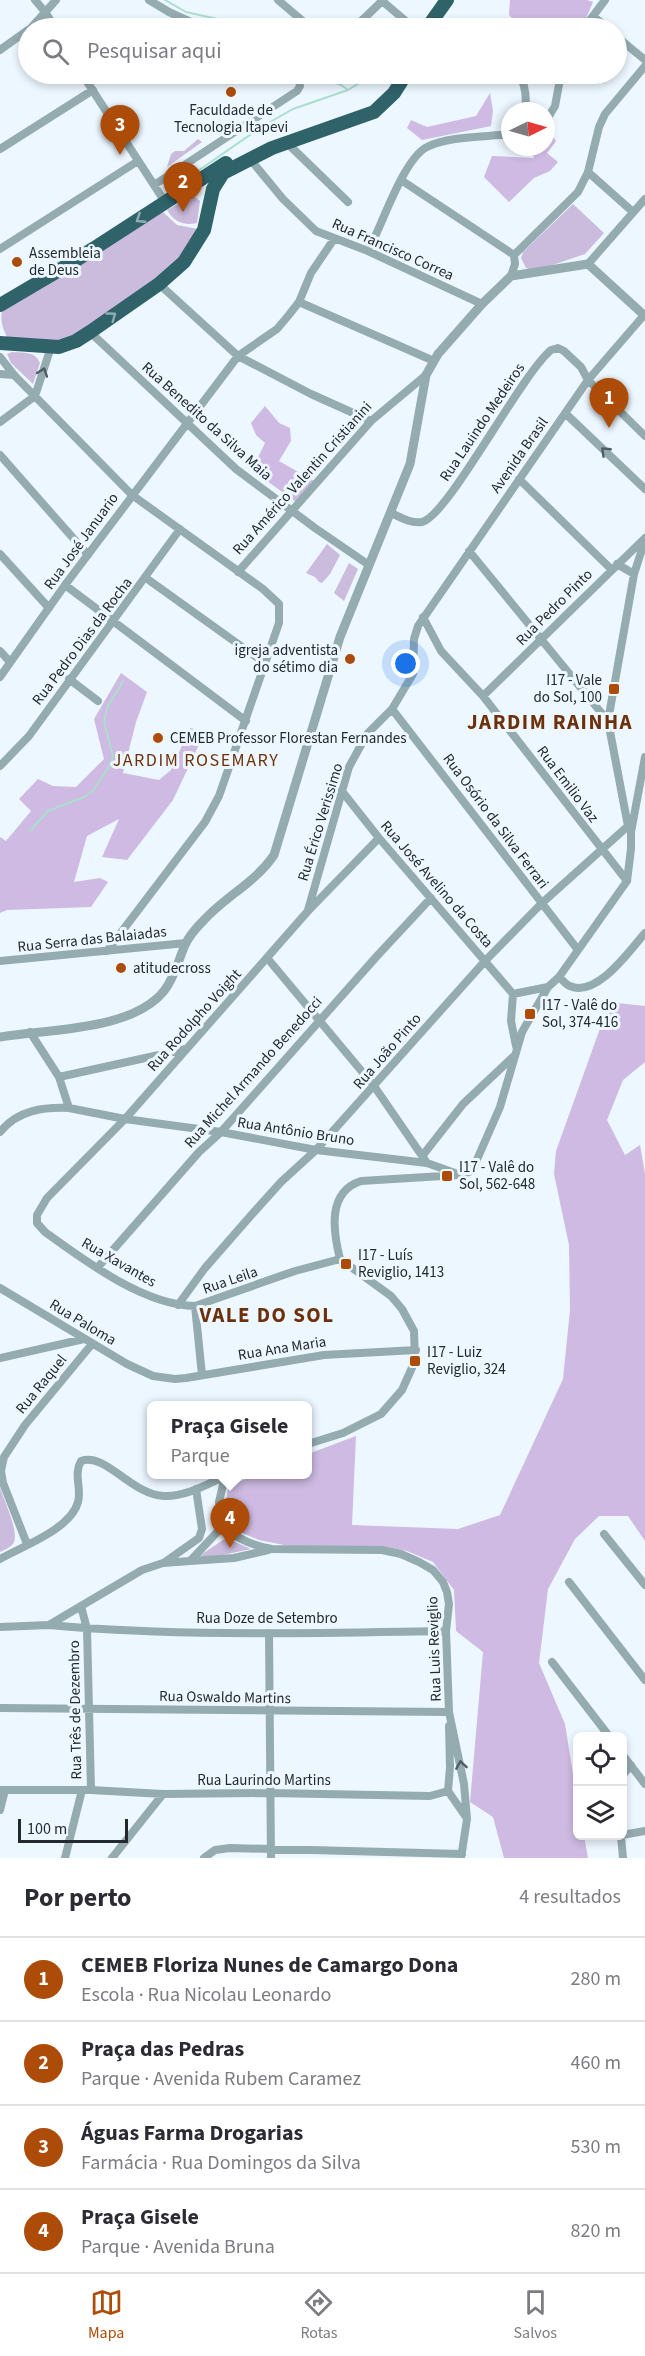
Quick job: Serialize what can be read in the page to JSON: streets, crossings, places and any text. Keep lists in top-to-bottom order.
{
  "streets": {
    "street": [
      "Rua Francisco Correa",
      "Rua Benedito da Silva Maia",
      "Rua Lauindo Medeiros",
      "Avenida Brasil",
      "Rua Américo Valentin Cristianini",
      "Rua José Januario",
      "Rua Pedro Pinto",
      "Rua Pedro Dias da Rocha",
      "Rua Emilio Vaz",
      "Rua Osório da Silva Ferrari",
      "Rua Érico Verissimo",
      "Rua José Avelino da Costa",
      "Rua Serra das Balaiadas",
      "Rua Rodolpho Voight",
      "Rua João Pinto",
      "Rua Michel Armando Benedocci",
      "Rua Antônio Bruno",
      "Rua Xavantes",
      "Rua Leila",
      "Rua Paloma",
      "Rua Ana Maria",
      "Rua Raquel",
      "Rua Doze de Setembro",
      "Rua Luis Reviglio",
      "Rua Oswaldo Martins",
      "Rua Três de Dezembro",
      "Rua Laurindo Martins"
    ]
  },
  "crossings": [
    ["Rua Francisco Correa", "Rua Américo Valentin Cristianini"],
    ["Rua Francisco Correa", "Rua José Januario"],
    ["Rua Benedito da Silva Maia", "Rua Américo Valentin Cristianini"],
    ["Rua Benedito da Silva Maia", "Rua José Januario"],
    ["Rua Lauindo Medeiros", "Avenida Brasil"],
    ["Avenida Brasil", "Rua Emilio Vaz"],
    ["Avenida Brasil", "Rua Érico Verissimo"],
    ["Rua Pedro Pinto", "Rua Emilio Vaz"],
    ["Rua Emilio Vaz", "Rua Érico Verissimo"],
    ["Rua Emilio Vaz", "Rua João Pinto"],
    ["Rua Osório da Silva Ferrari", "Rua Érico Verissimo"],
    ["Rua Osório da Silva Ferrari", "Rua João Pinto"],
    ["Rua Érico Verissimo", "Rua José Avelino da Costa"],
    ["Rua Érico Verissimo", "Rua Rodolpho Voight"],
    ["Rua José Avelino da Costa", "Rua Rodolpho Voight"],
    ["Rua José Avelino da Costa", "Rua João Pinto"],
    ["Rua José Avelino da Costa", "Rua Michel Armando Benedocci"],
    ["Rua Rodolpho Voight", "Rua Antônio Bruno"],
    ["Rua Rodolpho Voight", "Rua Xavantes"],
    ["Rua João Pinto", "Rua Antônio Bruno"],
    ["Rua João Pinto", "Rua Xavantes"],
    ["Rua Michel Armando Benedocci", "Rua Antônio Bruno"],
    ["Rua Michel Armando Benedocci", "Rua Xavantes"],
    ["Rua Xavantes", "Rua Leila"],
    ["Rua Leila", "Rua Ana Maria"],
    ["Rua Paloma", "Rua Ana Maria"],
    ["Rua Paloma", "Rua Raquel"],
    ["Rua Doze de Setembro", "Rua Luis Reviglio"],
    ["Rua Doze de Setembro", "Rua Três de Dezembro"],
    ["Rua Luis Reviglio", "Rua Oswaldo Martins"],
    ["Rua Oswaldo Martins", "Rua Três de Dezembro"],
    ["Rua Três de Dezembro", "Rua Laurindo Martins"]
  ],
  "districts": ["JARDIM RAINHA", "JARDIM ROSEMARY", "VALE DO SOL"],
  "places": {
    "other": [
      "Faculdade de Tecnologia Itapevi",
      "Assembleia de Deus",
      "igreja adventista do sétimo dia",
      "CEMEB Professor Florestan Fernandes",
      "atitudecross"
    ],
    "transit": [
      "I17 - Vale do Sol, 100",
      "I17 - Valê do Sol, 374-416",
      "I17 - Valê do Sol, 562-648",
      "I17 - Luís Reviglio, 1413",
      "I17 - Luiz Reviglio, 324"
    ]
  },
  "scale_bar": "100 m",
  "north": "right",
  "page": {
    "search": "Pesquisar aqui",
    "pins": [
      "3",
      "2",
      "1",
      "4"
    ],
    "popup": ["Praça Gisele", "Parque"],
    "scale": "100 m",
    "heading": ["Por perto", "4 resultados"],
    "list": [
      {
        "mark": "1",
        "name": "CEMEB Floriza Nunes de Camargo Dona",
        "note": "Escola · Rua Nicolau Leonardo",
        "value": "280 m"
      },
      {
        "mark": "2",
        "name": "Praça das Pedras",
        "note": "Parque · Avenida Rubem Caramez",
        "value": "460 m"
      },
      {
        "mark": "3",
        "name": "Águas Farma Drogarias",
        "note": "Farmácia · Rua Domingos da Silva",
        "value": "530 m"
      },
      {
        "mark": "4",
        "name": "Praça Gisele",
        "note": "Parque · Avenida Bruna",
        "value": "820 m"
      }
    ],
    "nav": ["Mapa", "Rotas", "Salvos"]
  }
}
